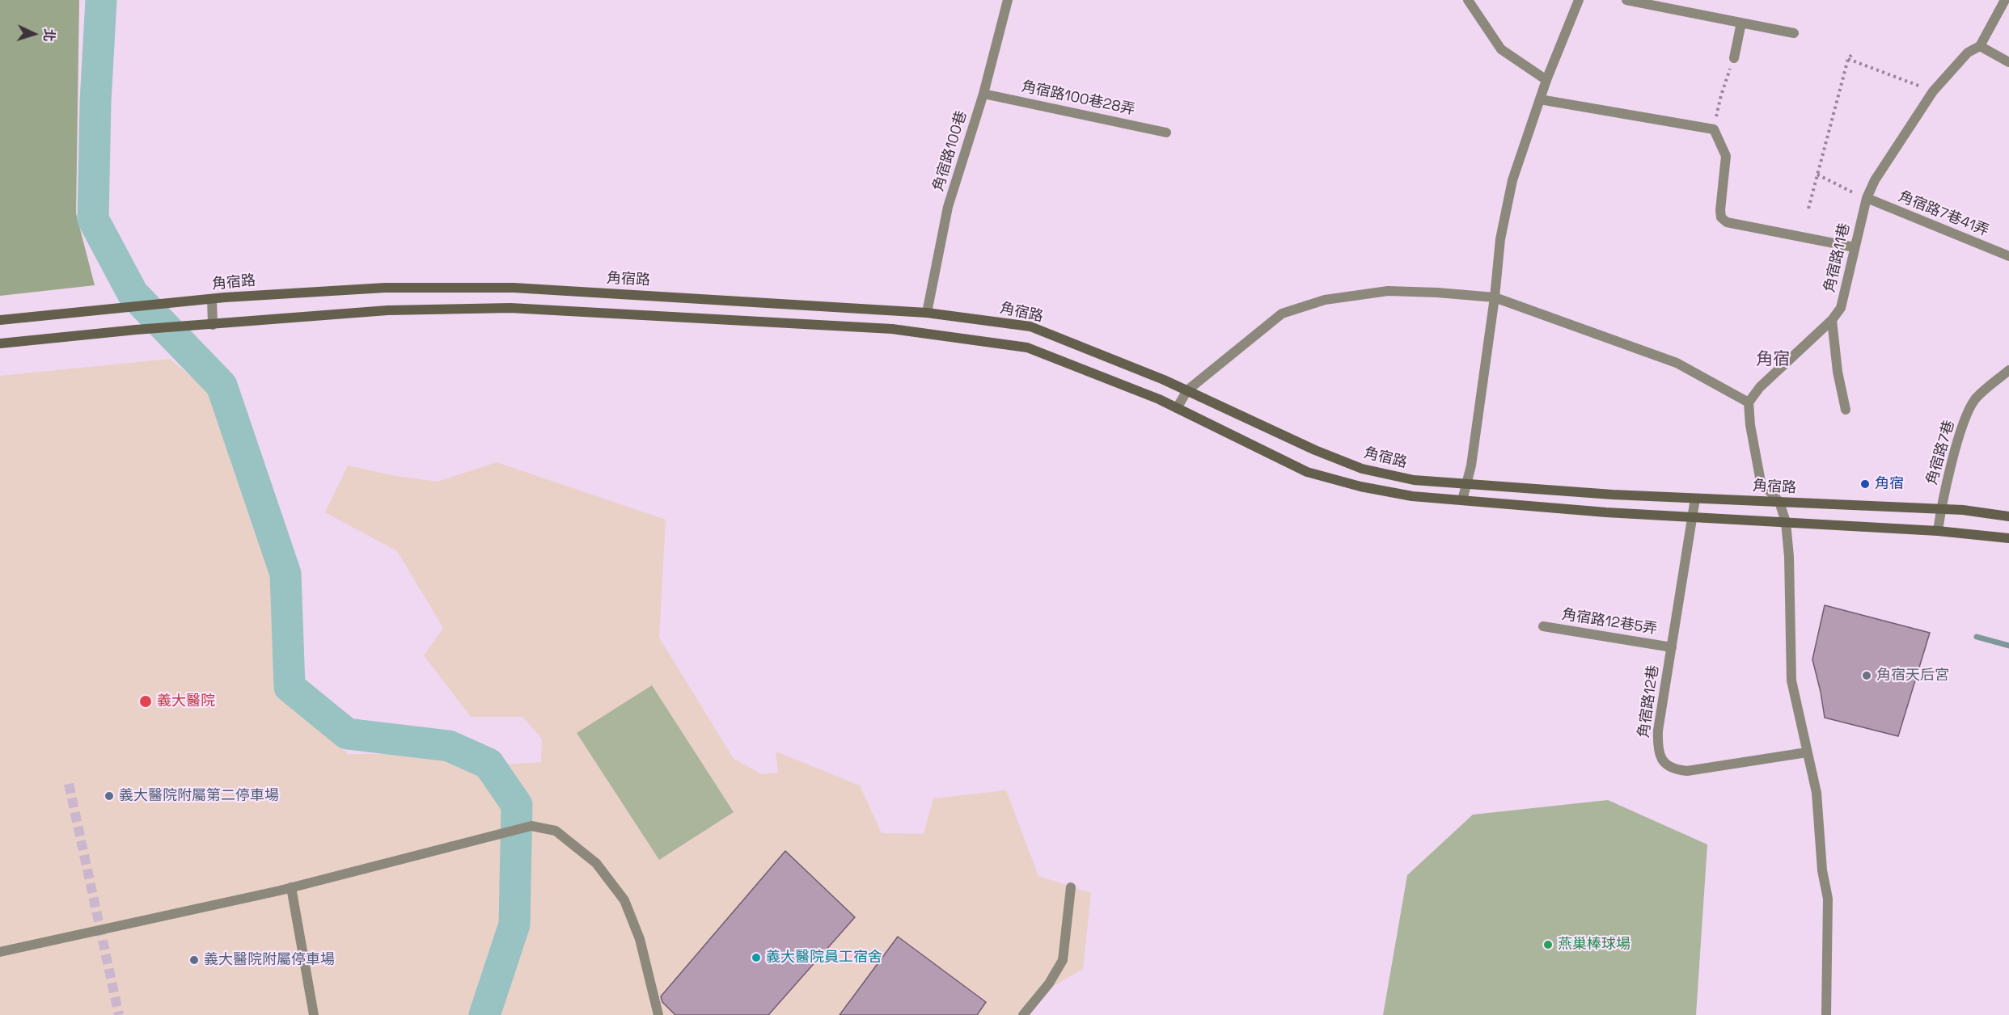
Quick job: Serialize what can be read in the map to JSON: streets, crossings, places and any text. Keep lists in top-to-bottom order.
{
  "streets": {
    "main road": ["角宿路"],
    "street": [
      "角宿路100巷28弄",
      "角宿路100巷",
      "角宿路7巷41弄",
      "角宿路11巷",
      "角宿路7巷",
      "角宿路12巷5弄",
      "角宿路12巷"
    ]
  },
  "crossings": [
    ["角宿路100巷28弄", "角宿路100巷"],
    ["角宿路100巷", "角宿路"],
    ["角宿路7巷41弄", "角宿路11巷"],
    ["角宿路", "角宿路7巷"],
    ["角宿路", "角宿路12巷"],
    ["角宿路12巷5弄", "角宿路12巷"]
  ],
  "districts": ["角宿"],
  "places": [
    "角宿",
    "角宿天后宮",
    "義大醫院",
    "義大醫院附屬第二停車場",
    "燕巢棒球場",
    "義大醫院員工宿舍",
    "義大醫院附屬停車場"
  ],
  "north": "right"
}
